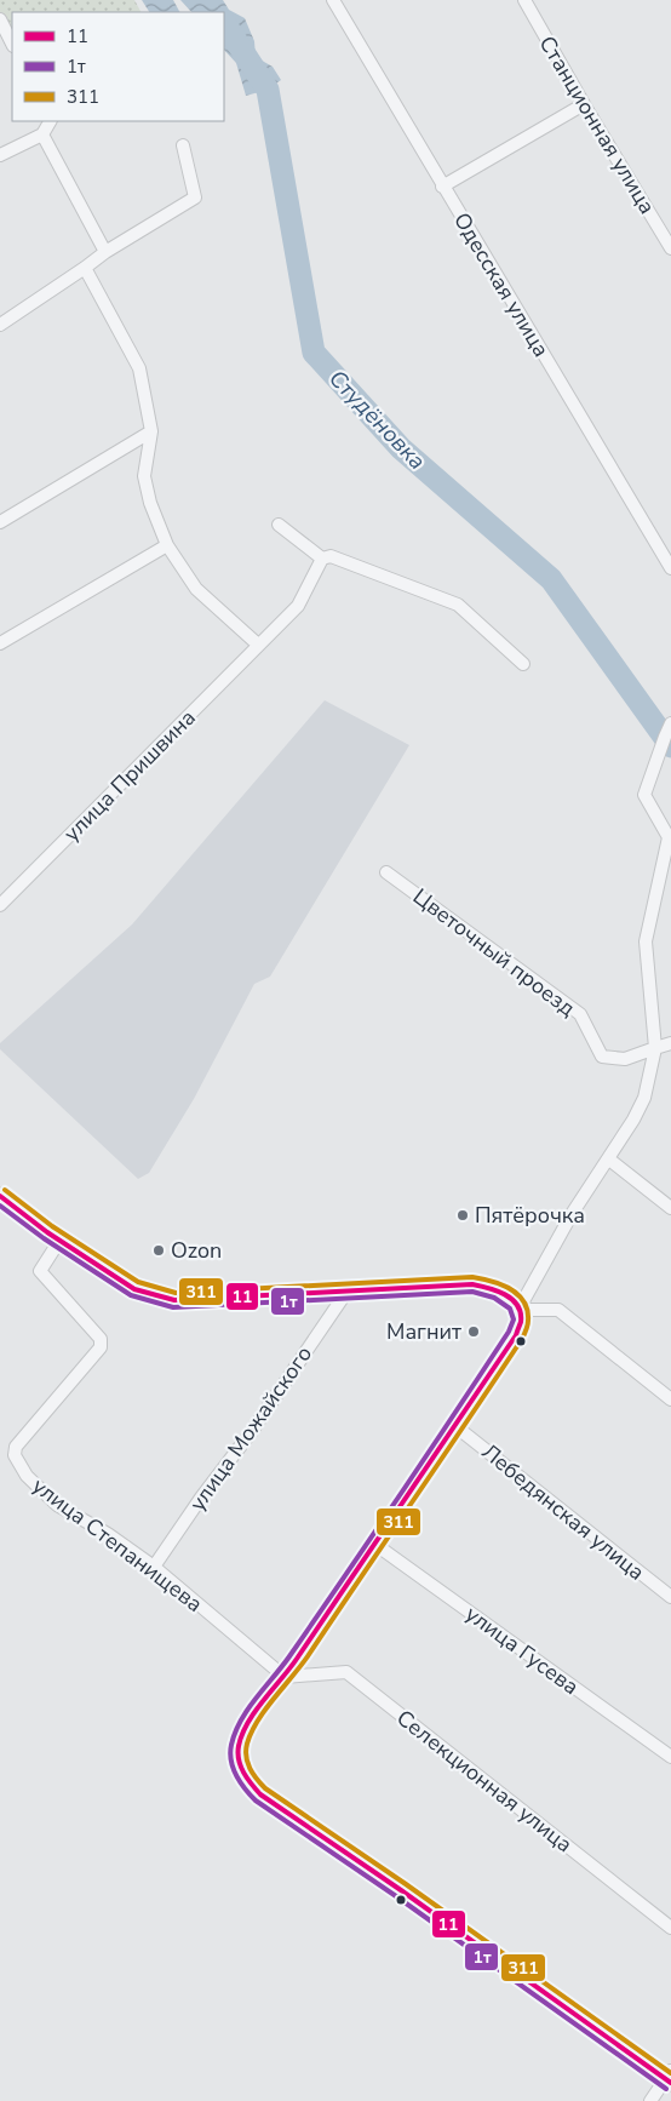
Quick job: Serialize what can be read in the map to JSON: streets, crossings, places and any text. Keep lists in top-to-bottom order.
{
  "streets": {
    "street": [
      "Станционная улица",
      "Одесская улица",
      "улица Пришвина",
      "Цветочный проезд",
      "улица Можайского",
      "Лебедянская улица",
      "улица Степанищева",
      "улица Гусева",
      "Селекционная улица"
    ]
  },
  "crossings": [
    ["улица Можайского", "улица Степанищева"],
    ["улица Степанищева", "Селекционная улица"]
  ],
  "water": ["Студёновка"],
  "places": ["Пятёрочка", "Ozon", "Магнит"],
  "lines": ["transit line 311", "transit line 11", "transit line 1т"],
  "legend": ["11", "1т", "311"]
}
